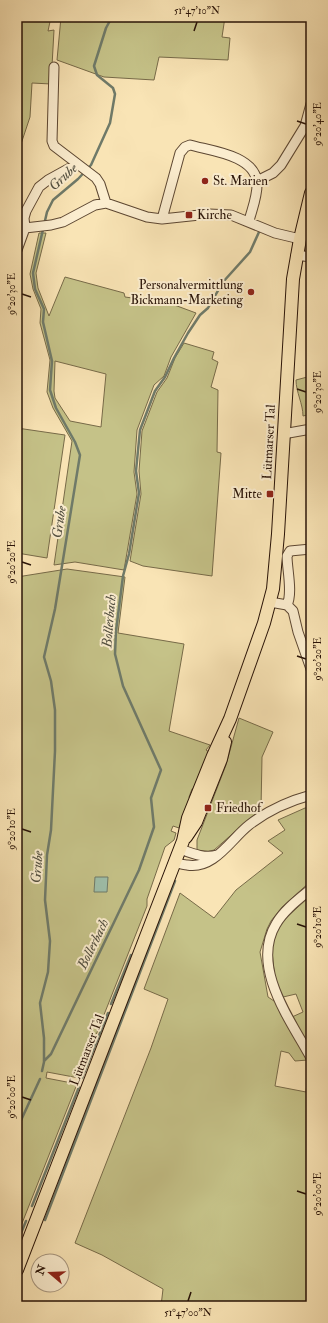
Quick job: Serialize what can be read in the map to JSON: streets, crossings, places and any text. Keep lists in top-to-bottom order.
{
  "streets": {
    "main road": ["Lütmarser Tal"]
  },
  "water": ["Grube", "Bollerbach"],
  "places": {
    "other": ["St. Marien", "Personalvermittlung Bickmann-Marketing"],
    "transit": ["Kirche", "Mitte", "Friedhof"]
  },
  "north": "left",
  "coordinates": [
    "51°47'10\"N",
    "9°20'40\"E",
    "9°20'30\"E",
    "9°20'20\"E",
    "9°20'10\"E",
    "9°20'00\"E",
    "51°47'00\"N"
  ]
}
